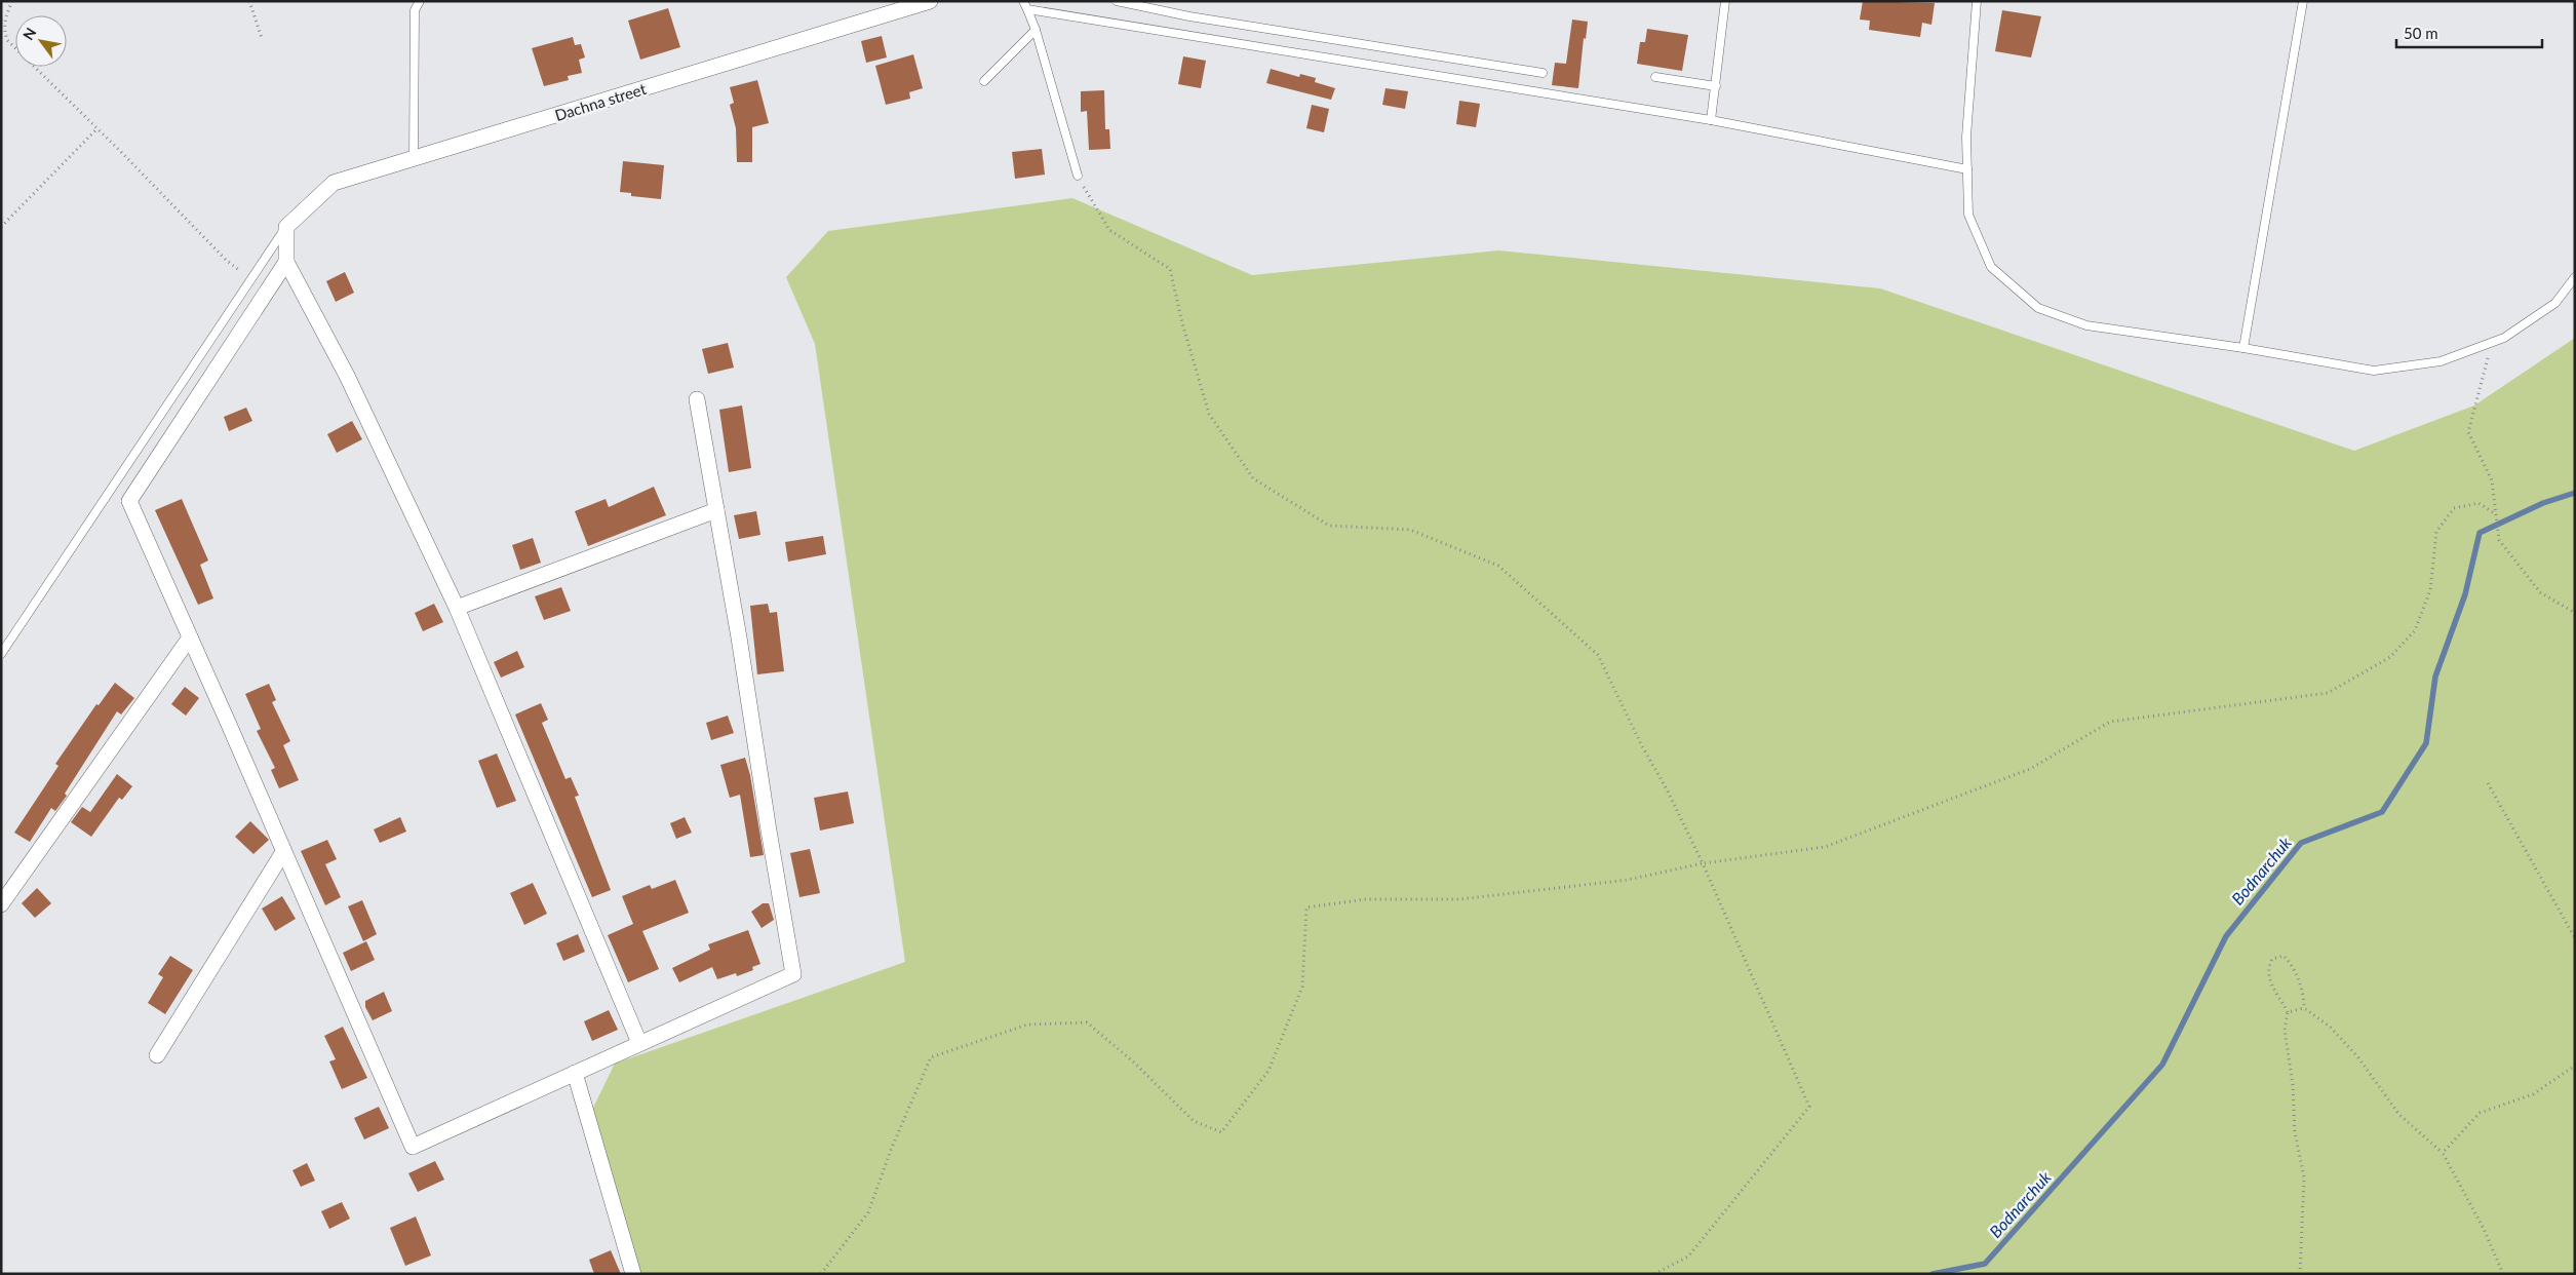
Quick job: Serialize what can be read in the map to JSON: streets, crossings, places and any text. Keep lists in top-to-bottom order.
{
  "streets": {
    "street": ["Dachna street"]
  },
  "water": ["Bodnarchuk"],
  "scale_bar": "50 m",
  "north": "top left"
}
